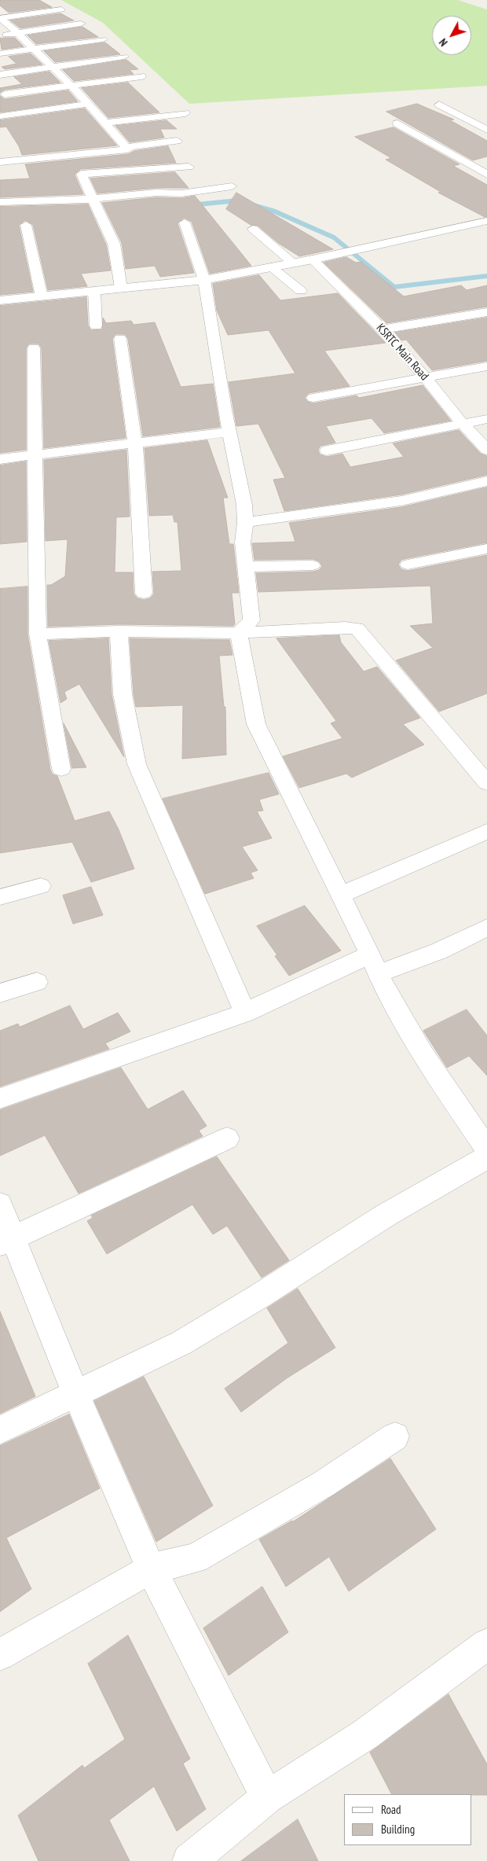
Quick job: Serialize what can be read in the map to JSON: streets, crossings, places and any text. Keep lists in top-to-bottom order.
{
  "streets": {
    "street": ["KSRTC Main Road"]
  },
  "legend": ["Road", "Building"],
  "north": "bottom left"
}
